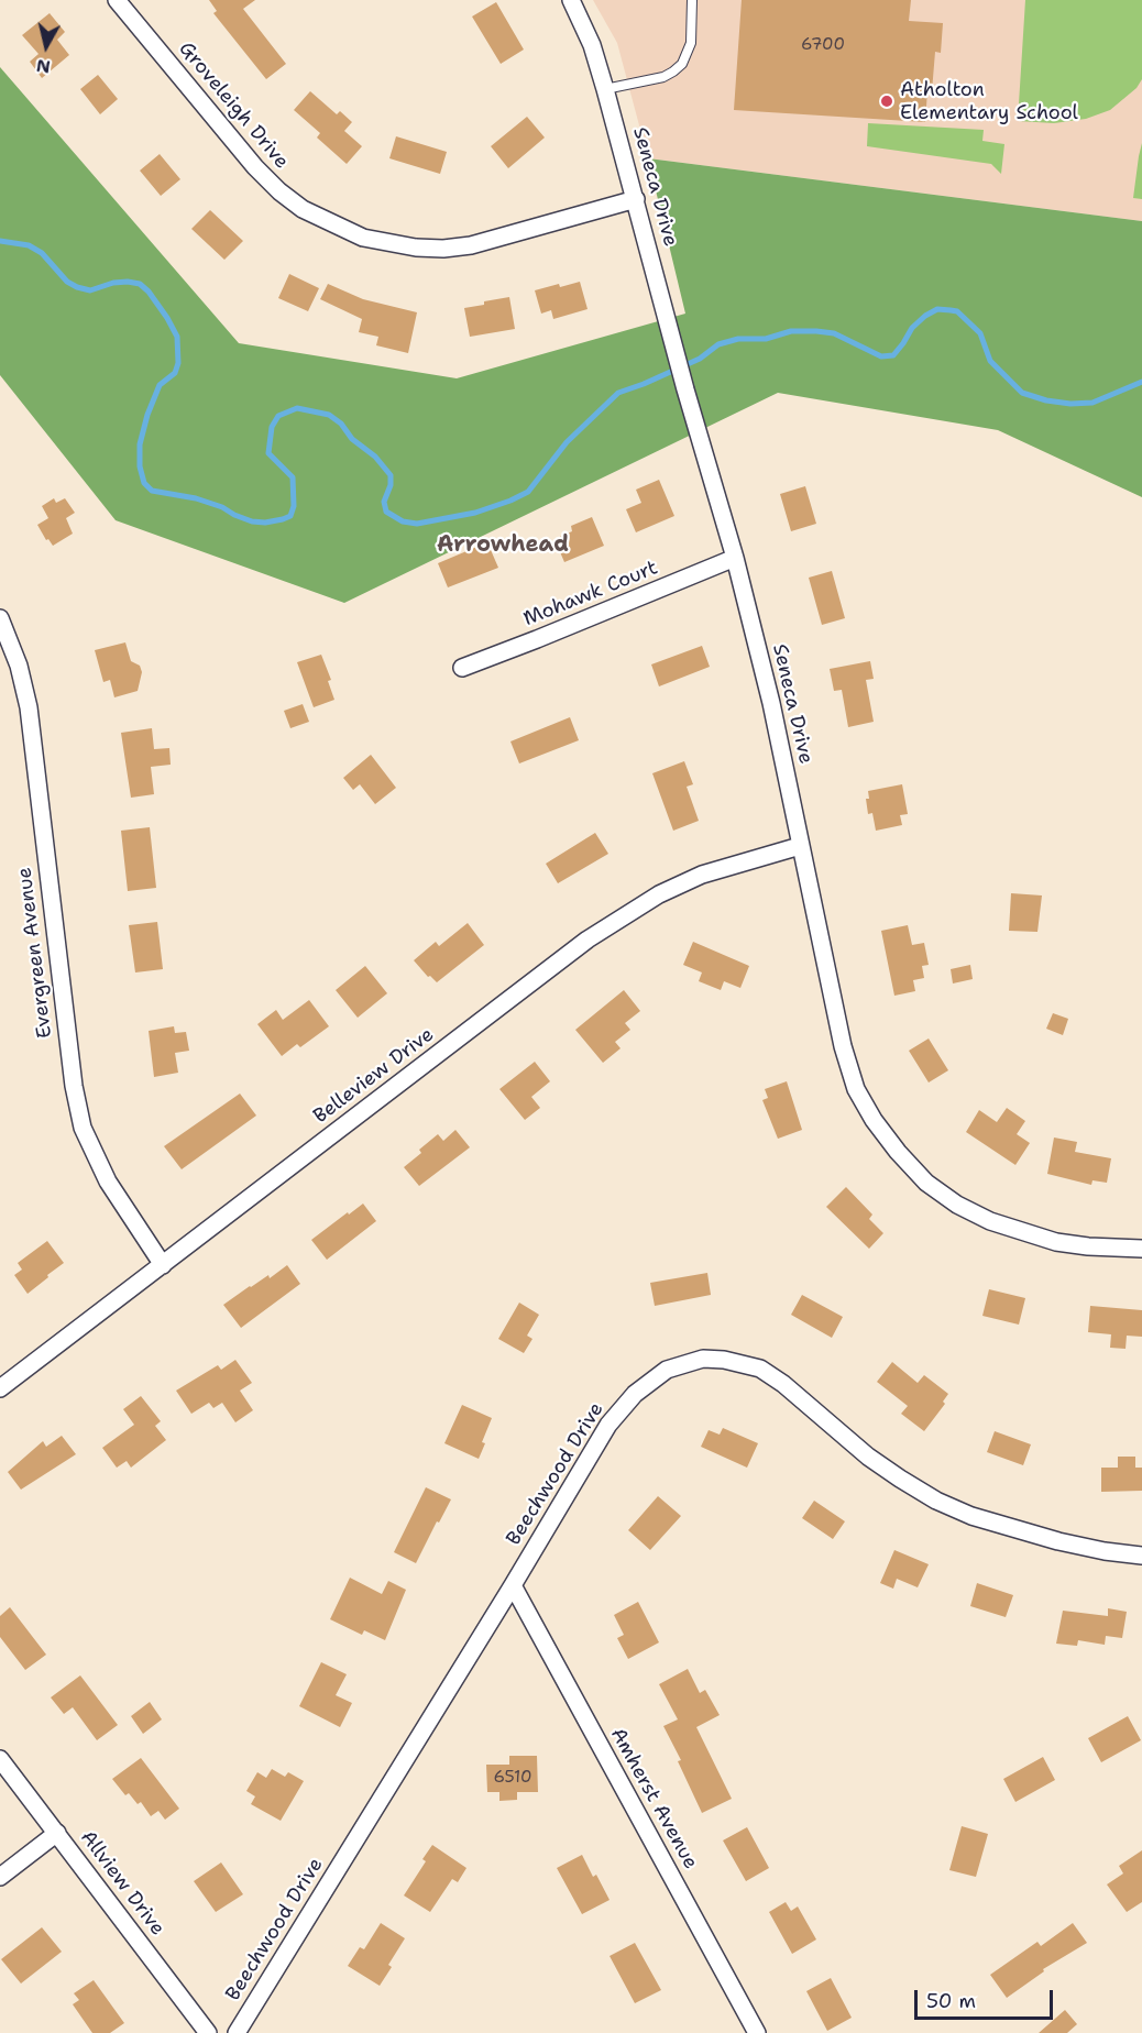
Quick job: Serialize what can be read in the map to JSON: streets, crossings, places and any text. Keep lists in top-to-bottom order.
{
  "streets": {
    "street": [
      "Groveleigh Drive",
      "Seneca Drive",
      "Mohawk Court",
      "Evergreen Avenue",
      "Belleview Drive",
      "Beechwood Drive",
      "Amherst Avenue",
      "Allview Drive"
    ]
  },
  "crossings": [
    ["Groveleigh Drive", "Seneca Drive"],
    ["Seneca Drive", "Mohawk Court"],
    ["Seneca Drive", "Belleview Drive"],
    ["Evergreen Avenue", "Belleview Drive"],
    ["Beechwood Drive", "Amherst Avenue"]
  ],
  "districts": ["Arrowhead"],
  "places": ["Atholton Elementary School"],
  "house_numbers": ["6700", "6510"],
  "scale_bar": "50 m",
  "north": "bottom"
}
